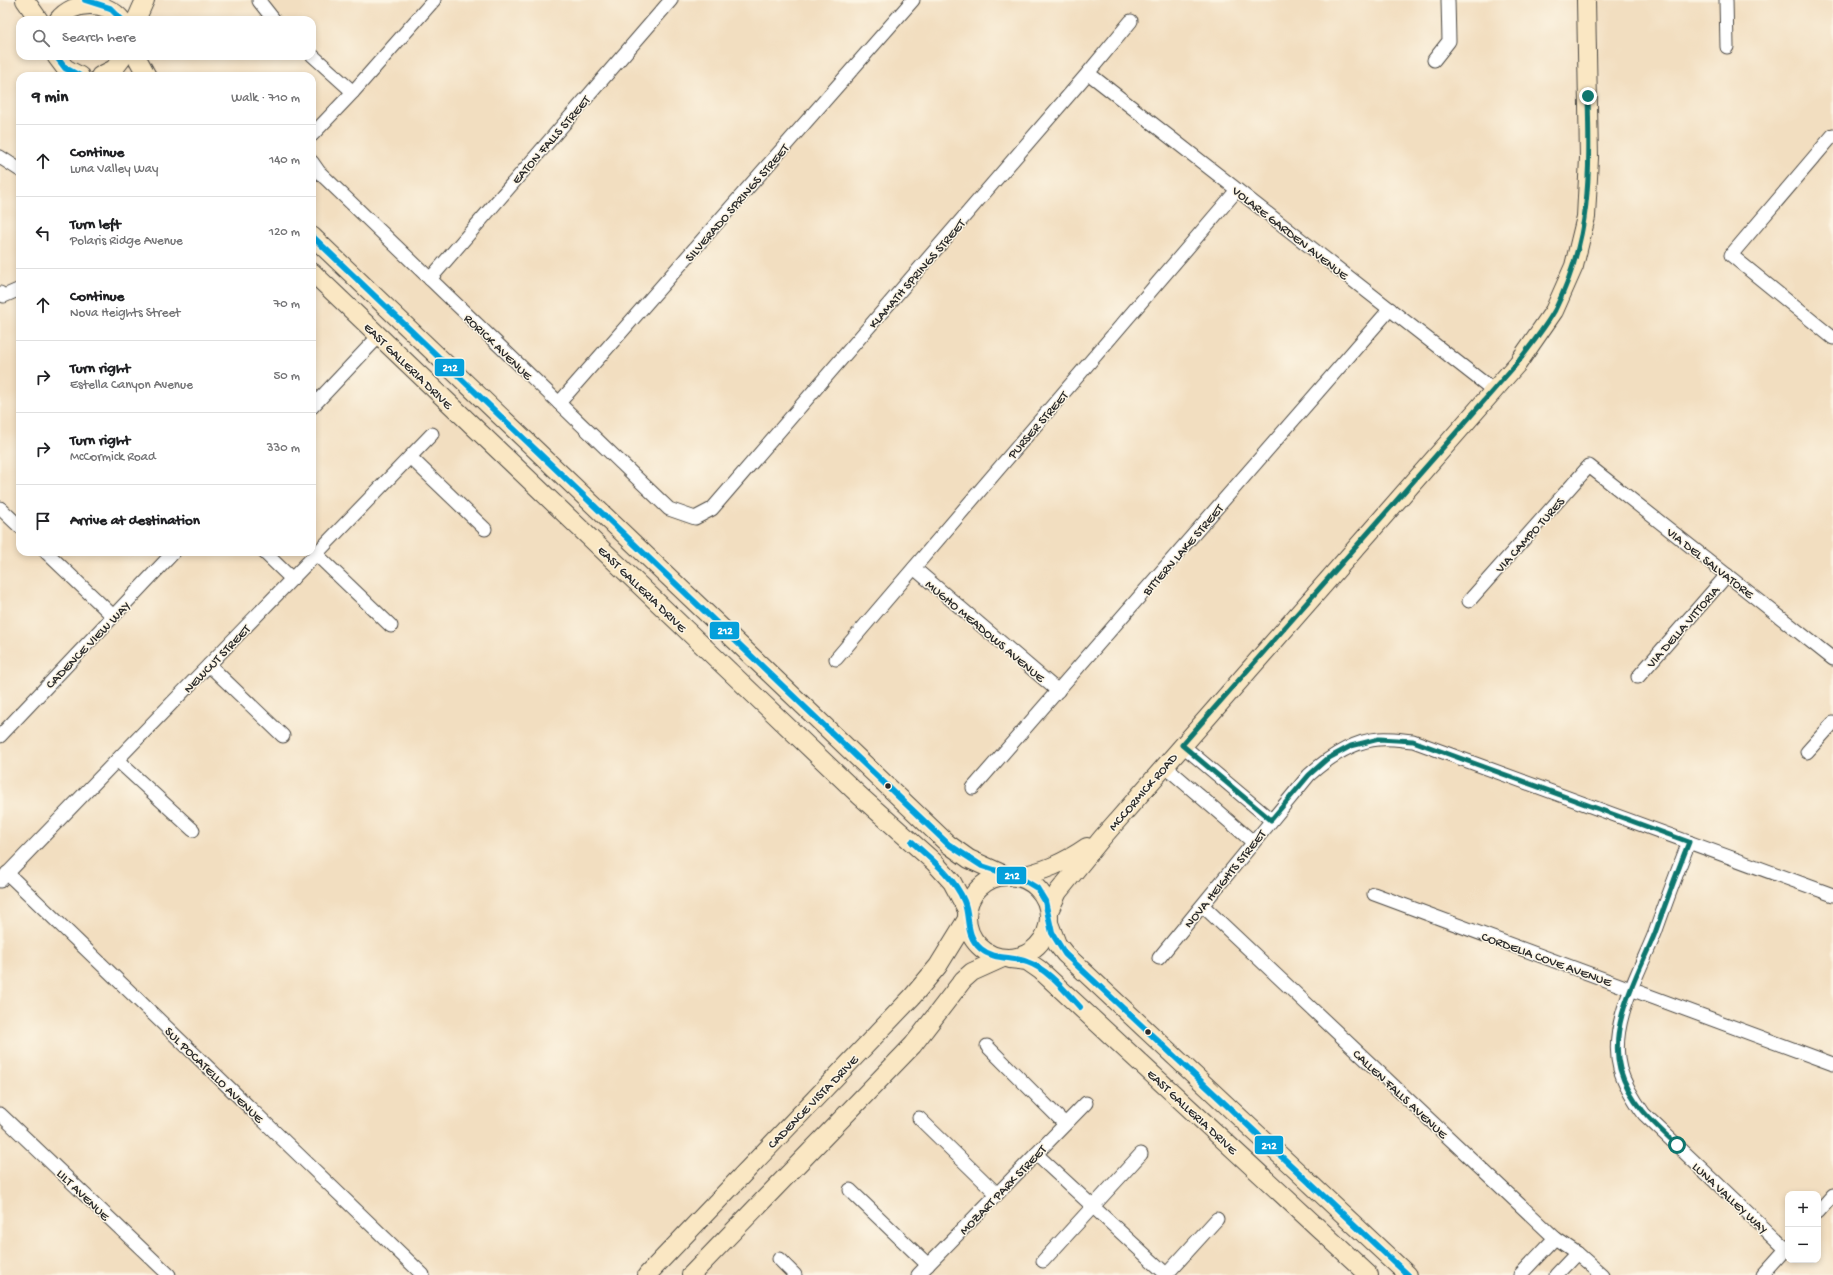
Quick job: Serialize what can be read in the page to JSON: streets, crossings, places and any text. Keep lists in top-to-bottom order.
{
  "streets": {
    "main road": ["EAST GALLERIA DRIVE", "MCCORMICK ROAD", "CADENCE VISTA DRIVE"],
    "street": [
      "EATON FALLS STREET",
      "SILVERADO SPRINGS STREET",
      "VOLARE GARDEN AVENUE",
      "KLAMATH SPRINGS STREET",
      "RORICK AVENUE",
      "PURSER STREET",
      "VIA CAMPO TURES",
      "BITTERN LAKE STREET",
      "VIA DEL SALVATORE",
      "VIA DELLA VITTORIA",
      "MUGHO MEADOWS AVENUE",
      "CADENCE VIEW WAY",
      "NEWCUT STREET",
      "NOVA HEIGHTS STREET",
      "CORDELIA COVE AVENUE",
      "SUL POCATELLO AVENUE",
      "CALLEN FALLS AVENUE",
      "MOZART PARK STREET",
      "LILT AVENUE",
      "LUNA VALLEY WAY"
    ]
  },
  "crossings": [
    ["EATON FALLS STREET", "RORICK AVENUE"],
    ["SILVERADO SPRINGS STREET", "RORICK AVENUE"],
    ["VOLARE GARDEN AVENUE", "KLAMATH SPRINGS STREET"],
    ["VOLARE GARDEN AVENUE", "PURSER STREET"],
    ["VOLARE GARDEN AVENUE", "BITTERN LAKE STREET"],
    ["VOLARE GARDEN AVENUE", "MCCORMICK ROAD"],
    ["KLAMATH SPRINGS STREET", "RORICK AVENUE"],
    ["EAST GALLERIA DRIVE", "MCCORMICK ROAD"],
    ["EAST GALLERIA DRIVE", "CADENCE VISTA DRIVE"],
    ["PURSER STREET", "MUGHO MEADOWS AVENUE"],
    ["VIA CAMPO TURES", "VIA DEL SALVATORE"],
    ["BITTERN LAKE STREET", "MUGHO MEADOWS AVENUE"],
    ["VIA DEL SALVATORE", "VIA DELLA VITTORIA"],
    ["NEWCUT STREET", "SUL POCATELLO AVENUE"],
    ["MCCORMICK ROAD", "CADENCE VISTA DRIVE"],
    ["NOVA HEIGHTS STREET", "CALLEN FALLS AVENUE"],
    ["NOVA HEIGHTS STREET", "LUNA VALLEY WAY"],
    ["CORDELIA COVE AVENUE", "LUNA VALLEY WAY"]
  ],
  "lines": ["transit line 212"],
  "page": {
    "search": "Search here",
    "heading": ["9 min", "Walk · 710 m"],
    "list": [
      ["Continue", "Luna Valley Way", "140 m"],
      ["Turn left", "Polaris Ridge Avenue", "120 m"],
      ["Continue", "Nova Heights Street", "70 m"],
      ["Turn right", "Estella Canyon Avenue", "50 m"],
      ["Turn right", "McCormick Road", "330 m"],
      "Arrive at destination"
    ],
    "map_buttons": ["+", "−"]
  }
}
